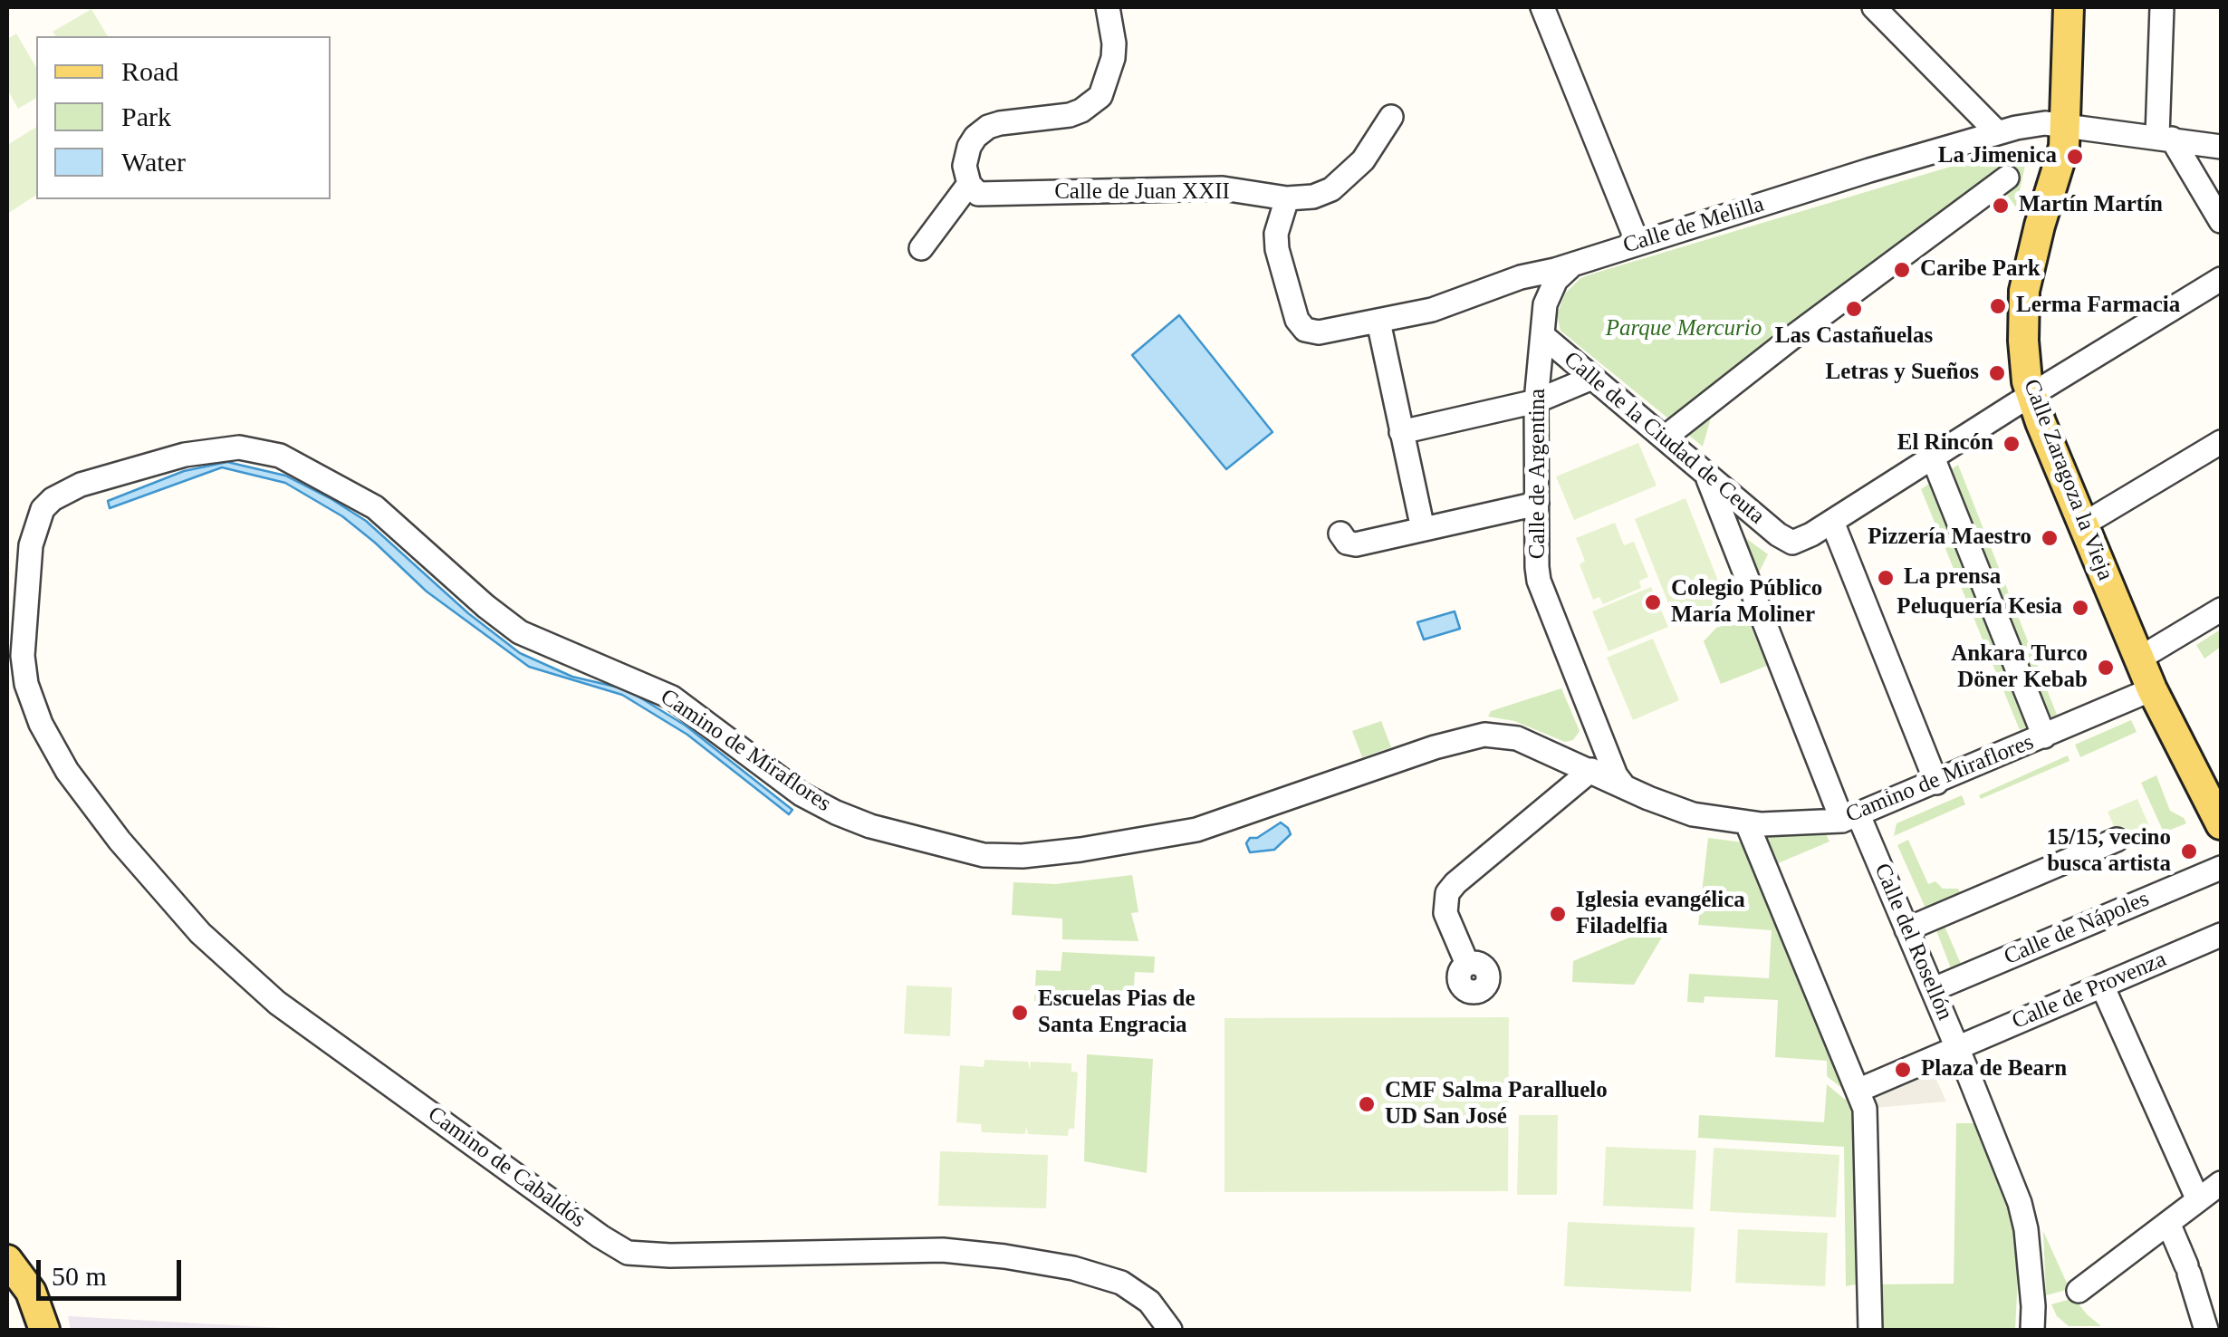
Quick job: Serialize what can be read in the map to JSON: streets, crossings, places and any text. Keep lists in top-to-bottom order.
{
  "streets": {
    "main road": ["Calle Zaragoza la Vieja"],
    "street": [
      "Calle de Juan XXII",
      "Calle de Melilla",
      "Calle de la Ciudad de Ceuta",
      "Calle de Argentina",
      "Camino de Miraflores",
      "Calle de Nápoles",
      "Calle del Rosellón",
      "Calle de Provenza",
      "Camino de Cabaldós"
    ]
  },
  "crossings": [
    ["Calle de Juan XXII", "Calle de Melilla"],
    ["Calle de Melilla", "Calle de Argentina"],
    ["Calle de Melilla", "Calle Zaragoza la Vieja"],
    ["Calle de la Ciudad de Ceuta", "Calle de Argentina"],
    ["Calle de la Ciudad de Ceuta", "Calle del Rosellón"],
    ["Calle de Argentina", "Camino de Miraflores"],
    ["Calle Zaragoza la Vieja", "Camino de Miraflores"],
    ["Camino de Miraflores", "Calle del Rosellón"],
    ["Camino de Miraflores", "Camino de Cabaldós"],
    ["Calle de Nápoles", "Calle del Rosellón"],
    ["Calle del Rosellón", "Calle de Provenza"]
  ],
  "parks": ["Parque Mercurio"],
  "places": [
    "La Jimenica",
    "Martín Martín",
    "Caribe Park",
    "Lerma Farmacia",
    "Las Castañuelas",
    "Letras y Sueños",
    "El Rincón",
    "Pizzería Maestro",
    "La prensa",
    "Colegio Público María Moliner",
    "Peluquería Kesia",
    "Ankara Turco Döner Kebab",
    "15/15, vecino busca artista",
    "Iglesia evangélica Filadelfia",
    "Escuelas Pias de Santa Engracia",
    "Plaza de Bearn",
    "CMF Salma Paralluelo UD San José"
  ],
  "legend": ["Road", "Park", "Water"],
  "scale_bar": "50 m"
}
